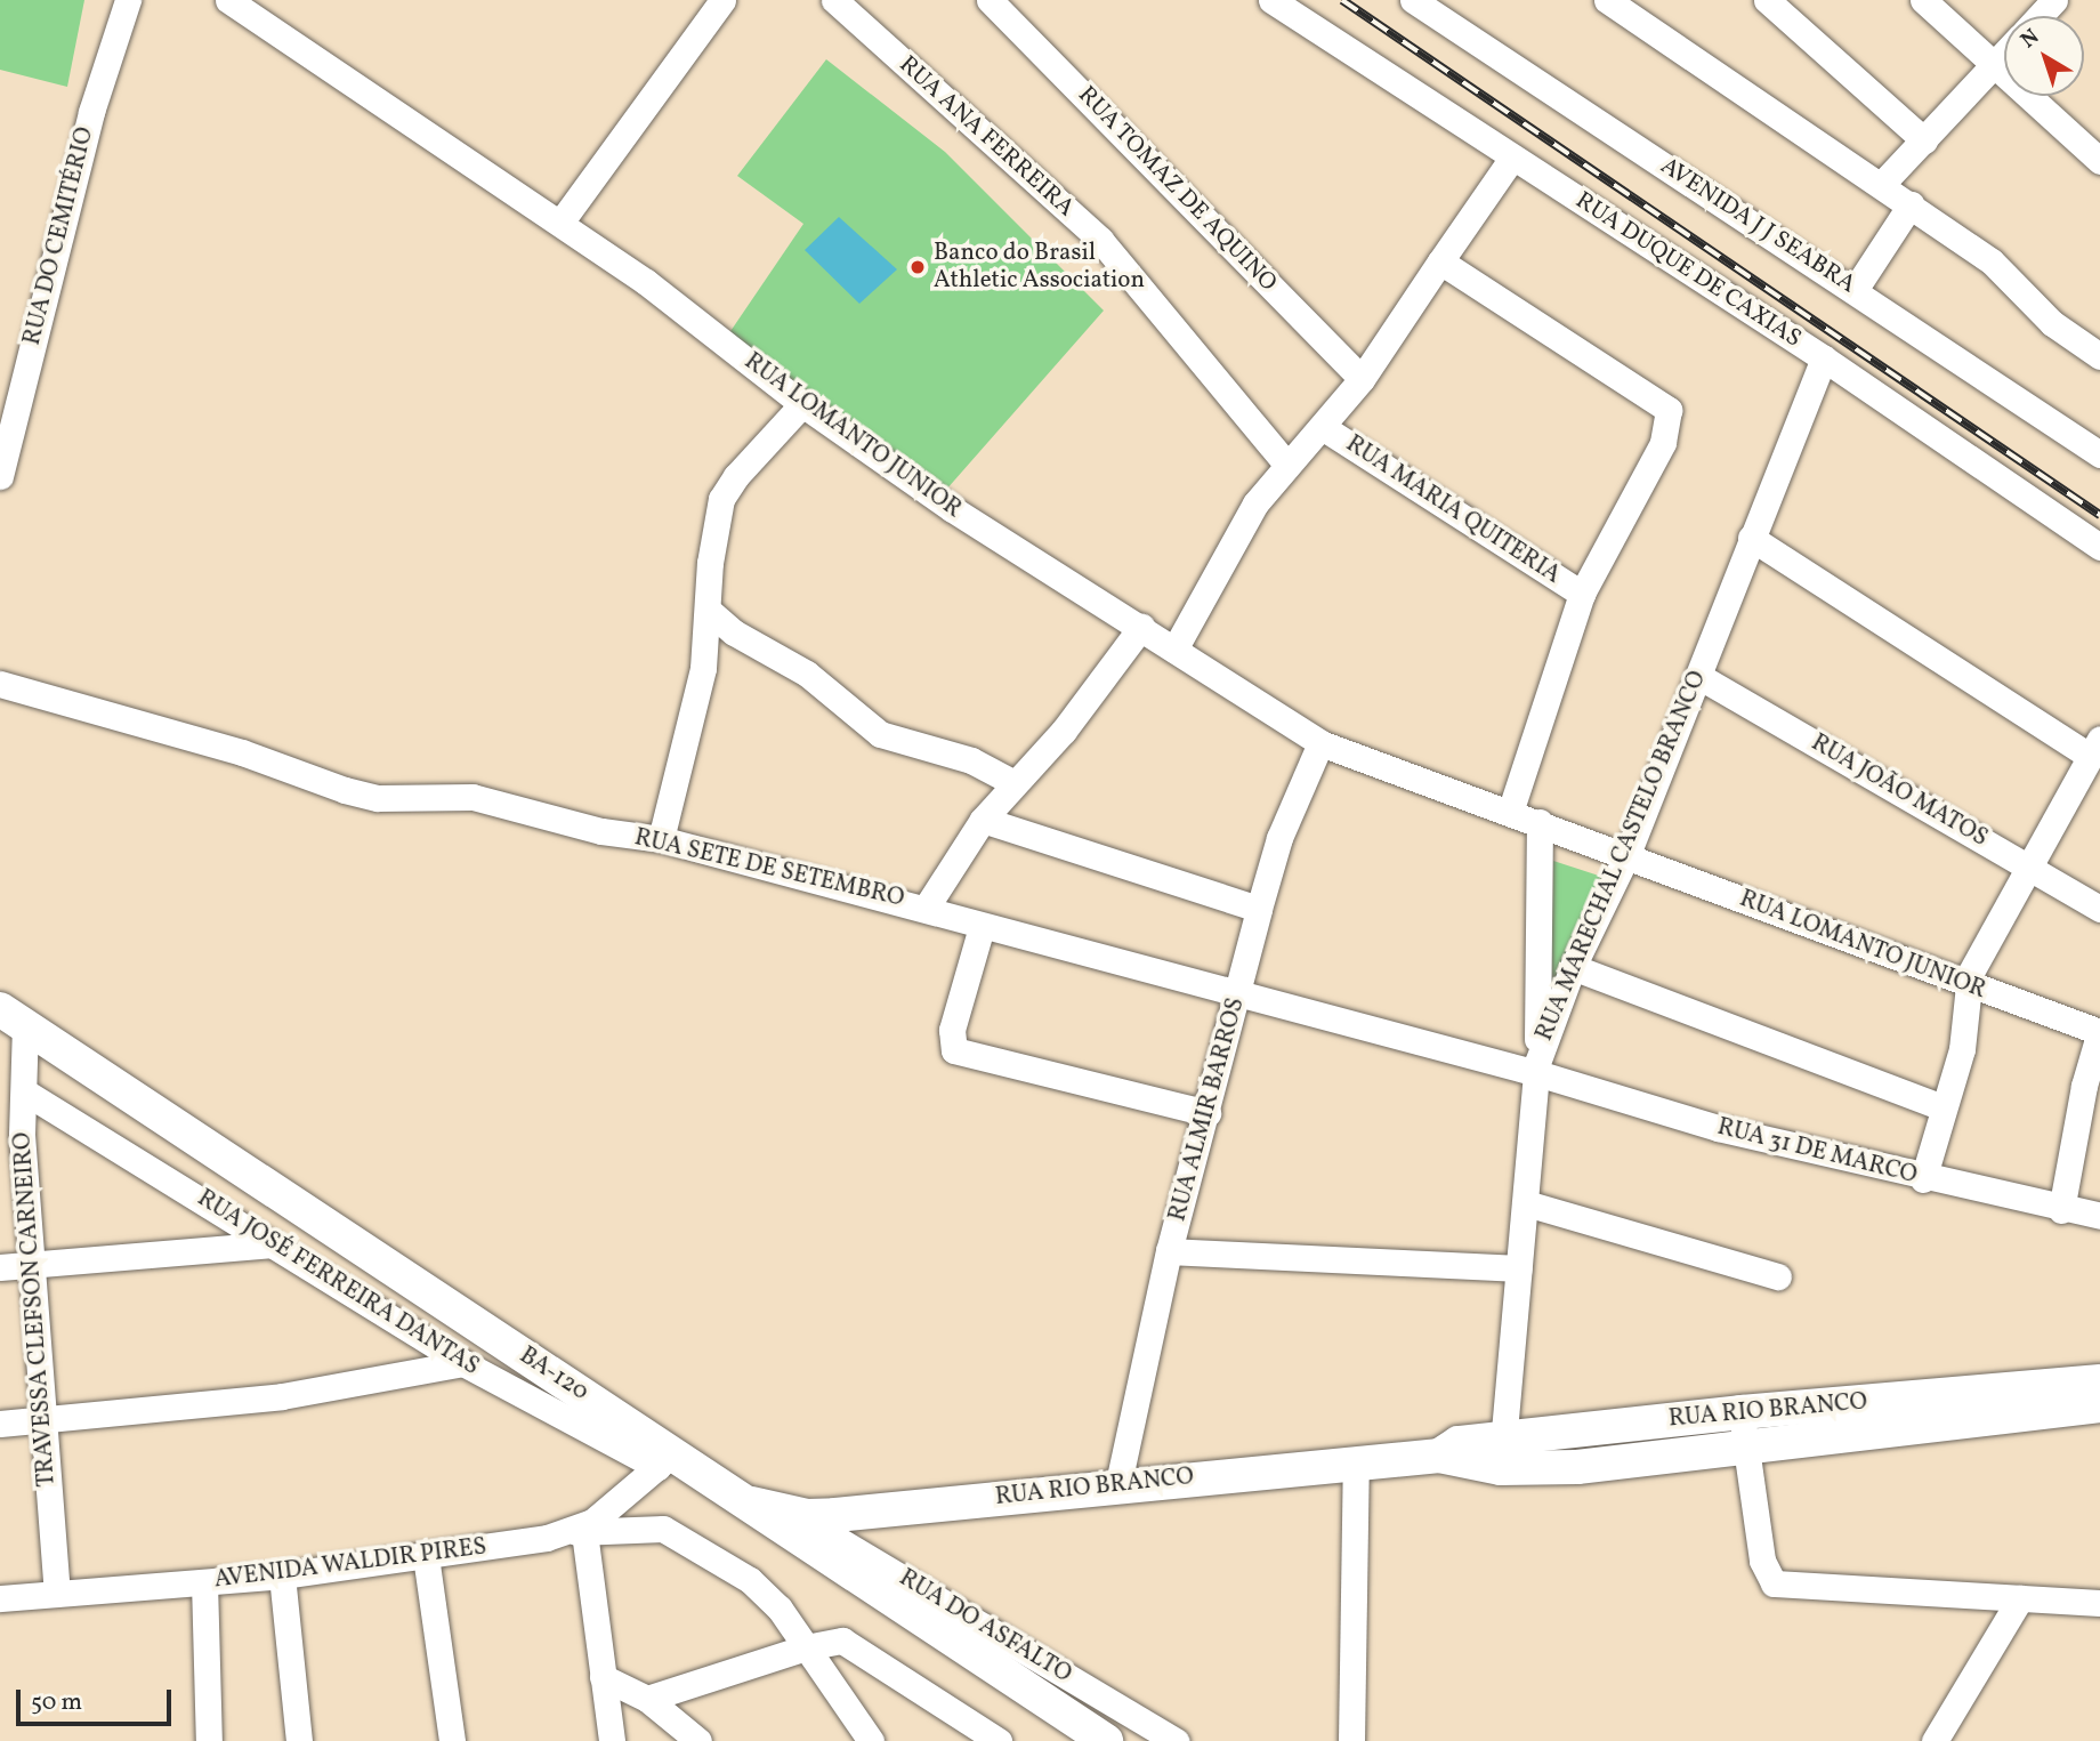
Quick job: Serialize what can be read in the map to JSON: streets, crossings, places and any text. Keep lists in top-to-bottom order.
{
  "streets": {
    "main road": ["BA-120", "RUA RIO BRANCO"],
    "street": [
      "RUA ANA FERREIRA",
      "RUA TOMAZ DE AQUINO",
      "AVENIDA J J SEABRA",
      "RUA DO CEMITÉRIO",
      "RUA DUQUE DE CAXIAS",
      "RUA LOMANTO JUNIOR",
      "RUA MARIA QUITERIA",
      "RUA JOÃO MATOS",
      "RUA MARECHAL CASTELO BRANCO",
      "RUA SETE DE SETEMBRO",
      "RUA ALMIR BARROS",
      "RUA 31 DE MARCO",
      "RUA JOSÉ FERREIRA DANTAS",
      "TRAVESSA CLEFSON CARNEIRO",
      "AVENIDA WALDIR PIRES",
      "RUA DO ASFALTO"
    ]
  },
  "crossings": [
    ["RUA DUQUE DE CAXIAS", "RUA MARECHAL CASTELO BRANCO"],
    ["RUA LOMANTO JUNIOR", "RUA MARECHAL CASTELO BRANCO"],
    ["RUA LOMANTO JUNIOR", "RUA ALMIR BARROS"],
    ["RUA JOÃO MATOS", "RUA MARECHAL CASTELO BRANCO"],
    ["RUA MARECHAL CASTELO BRANCO", "RUA SETE DE SETEMBRO"],
    ["RUA MARECHAL CASTELO BRANCO", "RUA 31 DE MARCO"],
    ["RUA MARECHAL CASTELO BRANCO", "RUA RIO BRANCO"],
    ["RUA SETE DE SETEMBRO", "RUA ALMIR BARROS"],
    ["RUA SETE DE SETEMBRO", "RUA 31 DE MARCO"],
    ["RUA ALMIR BARROS", "RUA RIO BRANCO"],
    ["RUA JOSÉ FERREIRA DANTAS", "TRAVESSA CLEFSON CARNEIRO"],
    ["RUA JOSÉ FERREIRA DANTAS", "BA-120"],
    ["RUA JOSÉ FERREIRA DANTAS", "AVENIDA WALDIR PIRES"],
    ["TRAVESSA CLEFSON CARNEIRO", "BA-120"],
    ["TRAVESSA CLEFSON CARNEIRO", "AVENIDA WALDIR PIRES"],
    ["BA-120", "RUA RIO BRANCO"],
    ["BA-120", "AVENIDA WALDIR PIRES"],
    ["RUA RIO BRANCO", "RUA DO ASFALTO"]
  ],
  "places": ["Banco do Brasil Athletic Association"],
  "scale_bar": "50 m",
  "north": "top left"
}
